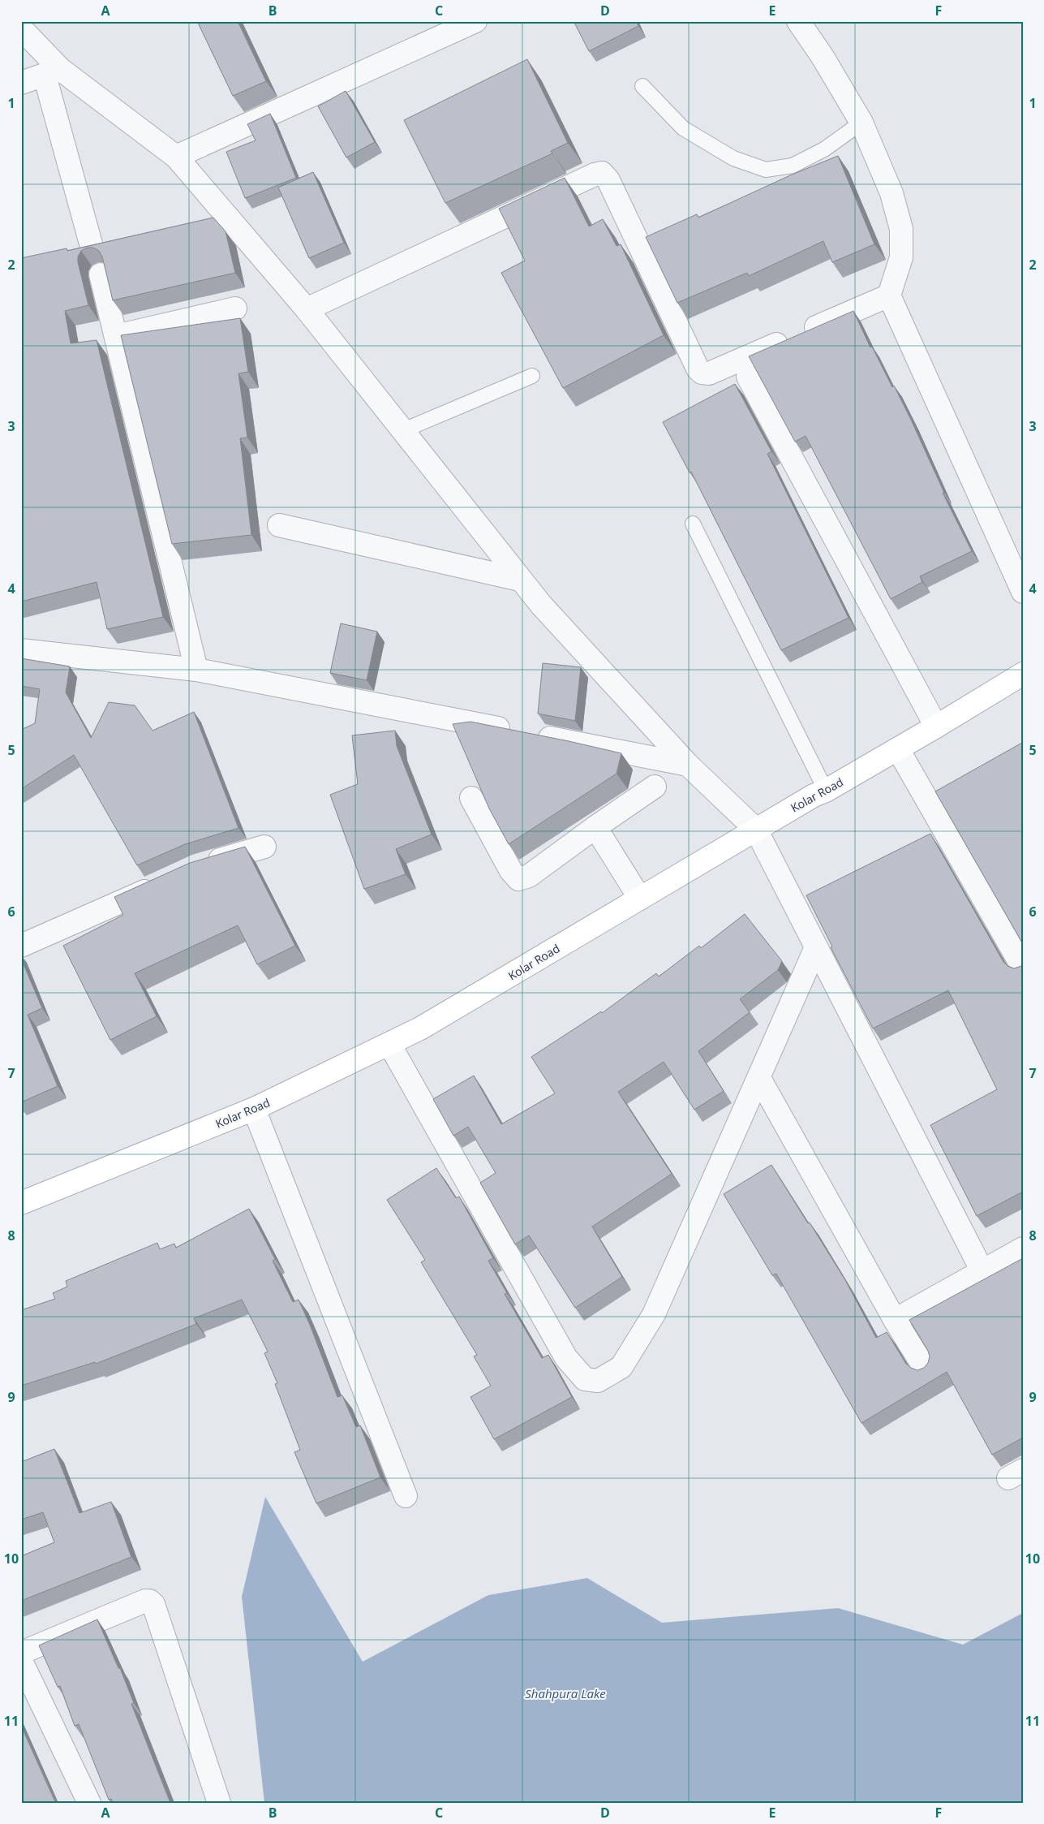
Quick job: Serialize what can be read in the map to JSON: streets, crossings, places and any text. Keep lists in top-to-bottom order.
{
  "streets": {
    "main road": ["Kolar Road"]
  },
  "water": ["Shahpura Lake"],
  "grid": {
    "columns": [
      "A",
      "B",
      "C",
      "D",
      "E",
      "F"
    ],
    "rows": [
      "1",
      "2",
      "3",
      "4",
      "5",
      "6",
      "7",
      "8",
      "9",
      "10",
      "11"
    ]
  }
}
